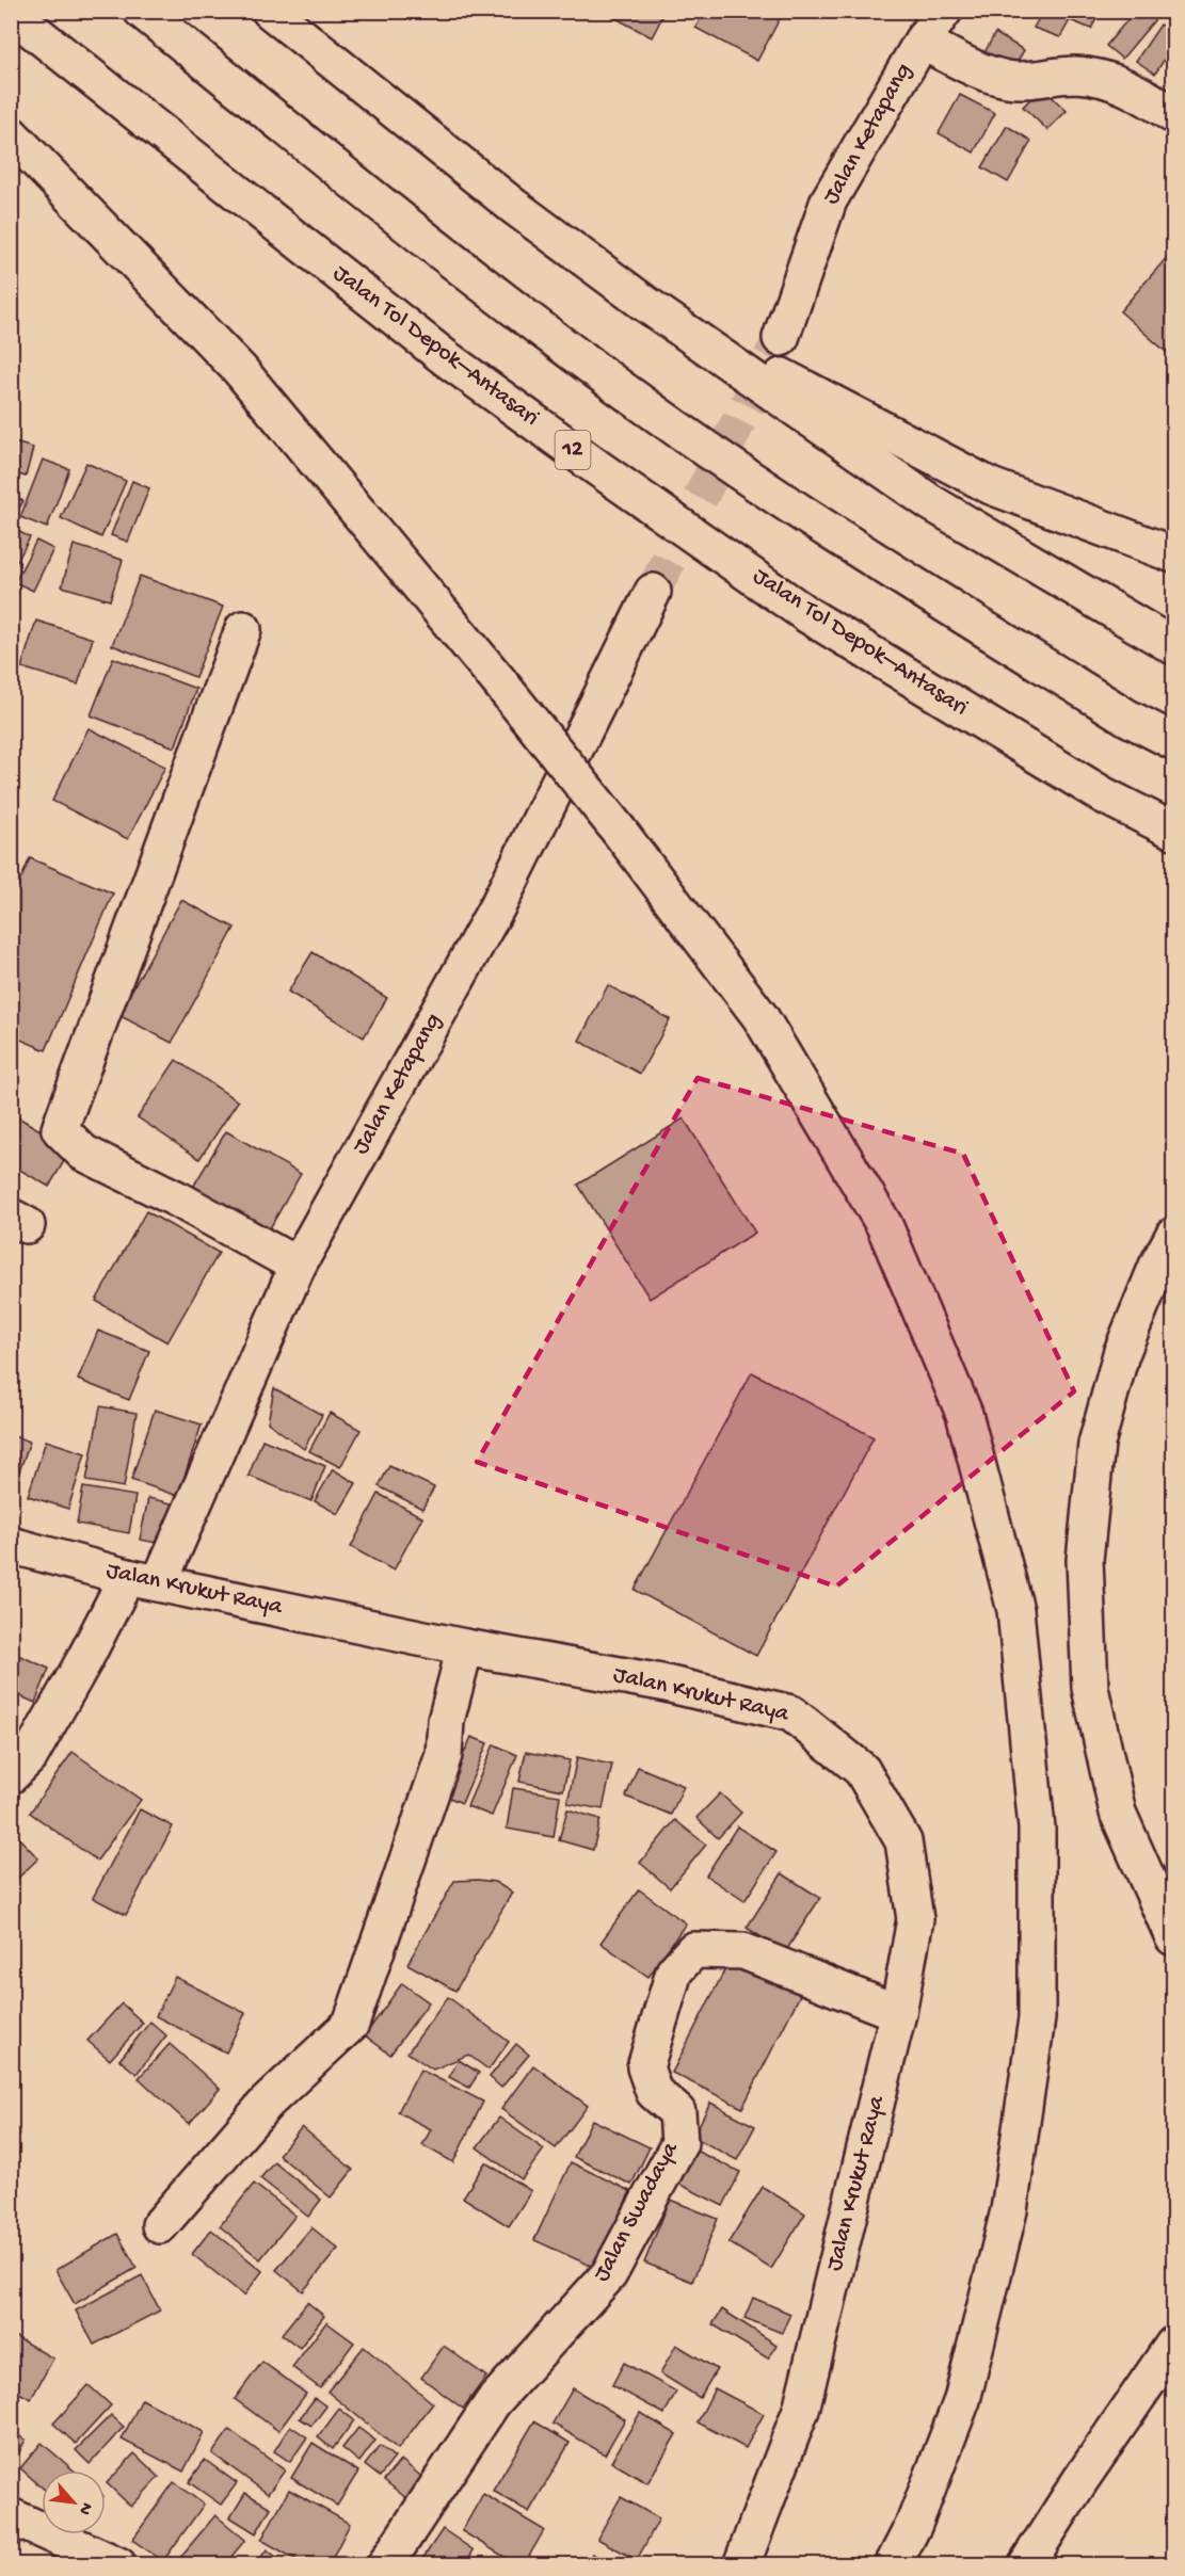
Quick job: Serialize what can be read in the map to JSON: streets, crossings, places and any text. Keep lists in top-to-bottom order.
{
  "streets": {
    "main road": [
      "Jalan Ketapang",
      "Jalan Tol Depok–Antasari",
      "12",
      "Jalan Krukut Raya",
      "Jalan Swadaya"
    ]
  },
  "crossings": [
    ["Jalan Ketapang", "Jalan Krukut Raya"],
    ["Jalan Krukut Raya", "Jalan Swadaya"]
  ],
  "north": "bottom right"
}
